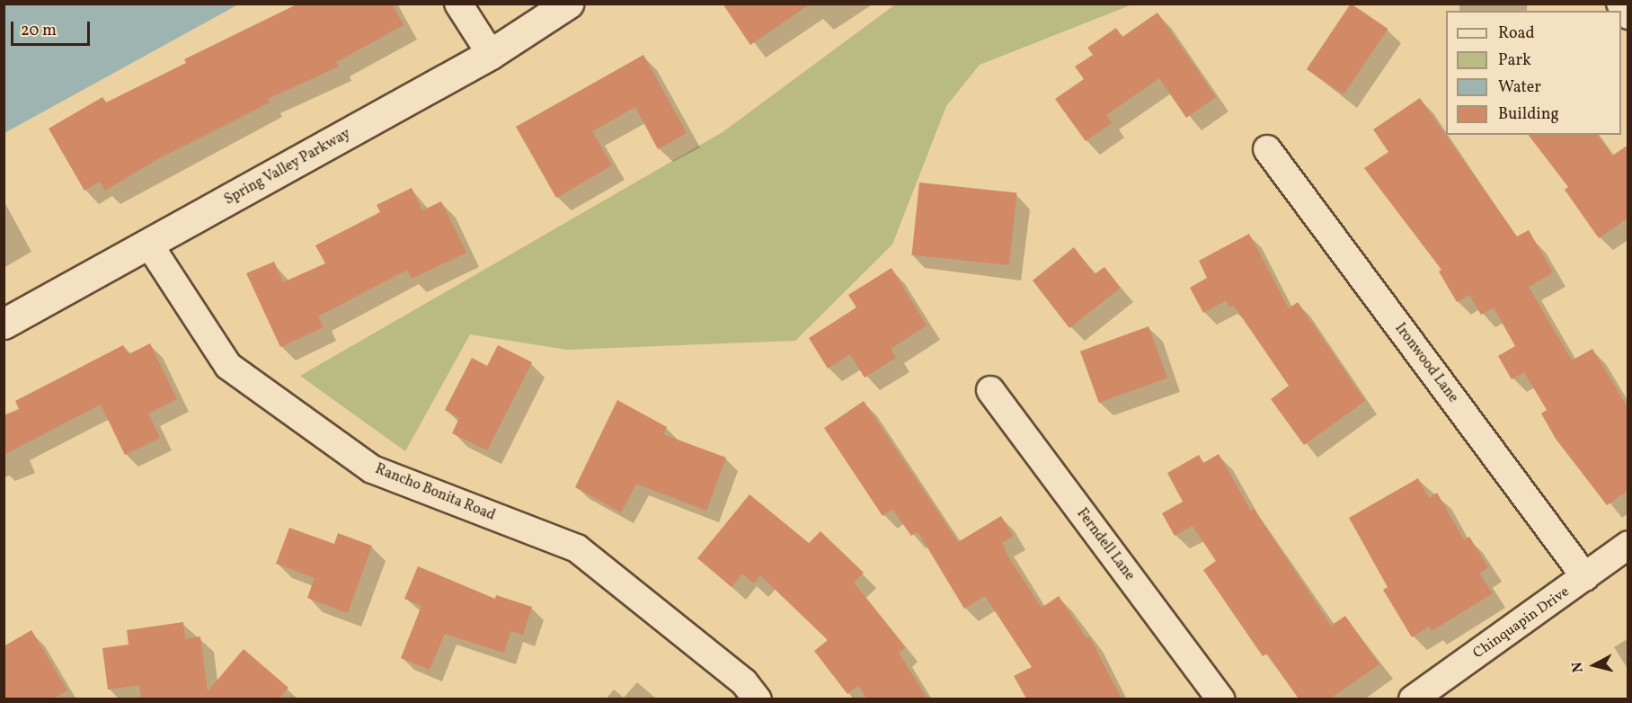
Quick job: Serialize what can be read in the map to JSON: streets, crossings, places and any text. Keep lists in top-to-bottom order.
{
  "streets": {
    "street": [
      "Spring Valley Parkway",
      "Ironwood Lane",
      "Rancho Bonita Road",
      "Ferndell Lane",
      "Chinquapin Drive"
    ]
  },
  "crossings": [
    ["Spring Valley Parkway", "Rancho Bonita Road"],
    ["Ironwood Lane", "Chinquapin Drive"]
  ],
  "legend": [
    "Road",
    "Park",
    "Water",
    "Building"
  ],
  "scale_bar": "20 m",
  "north": "left"
}
